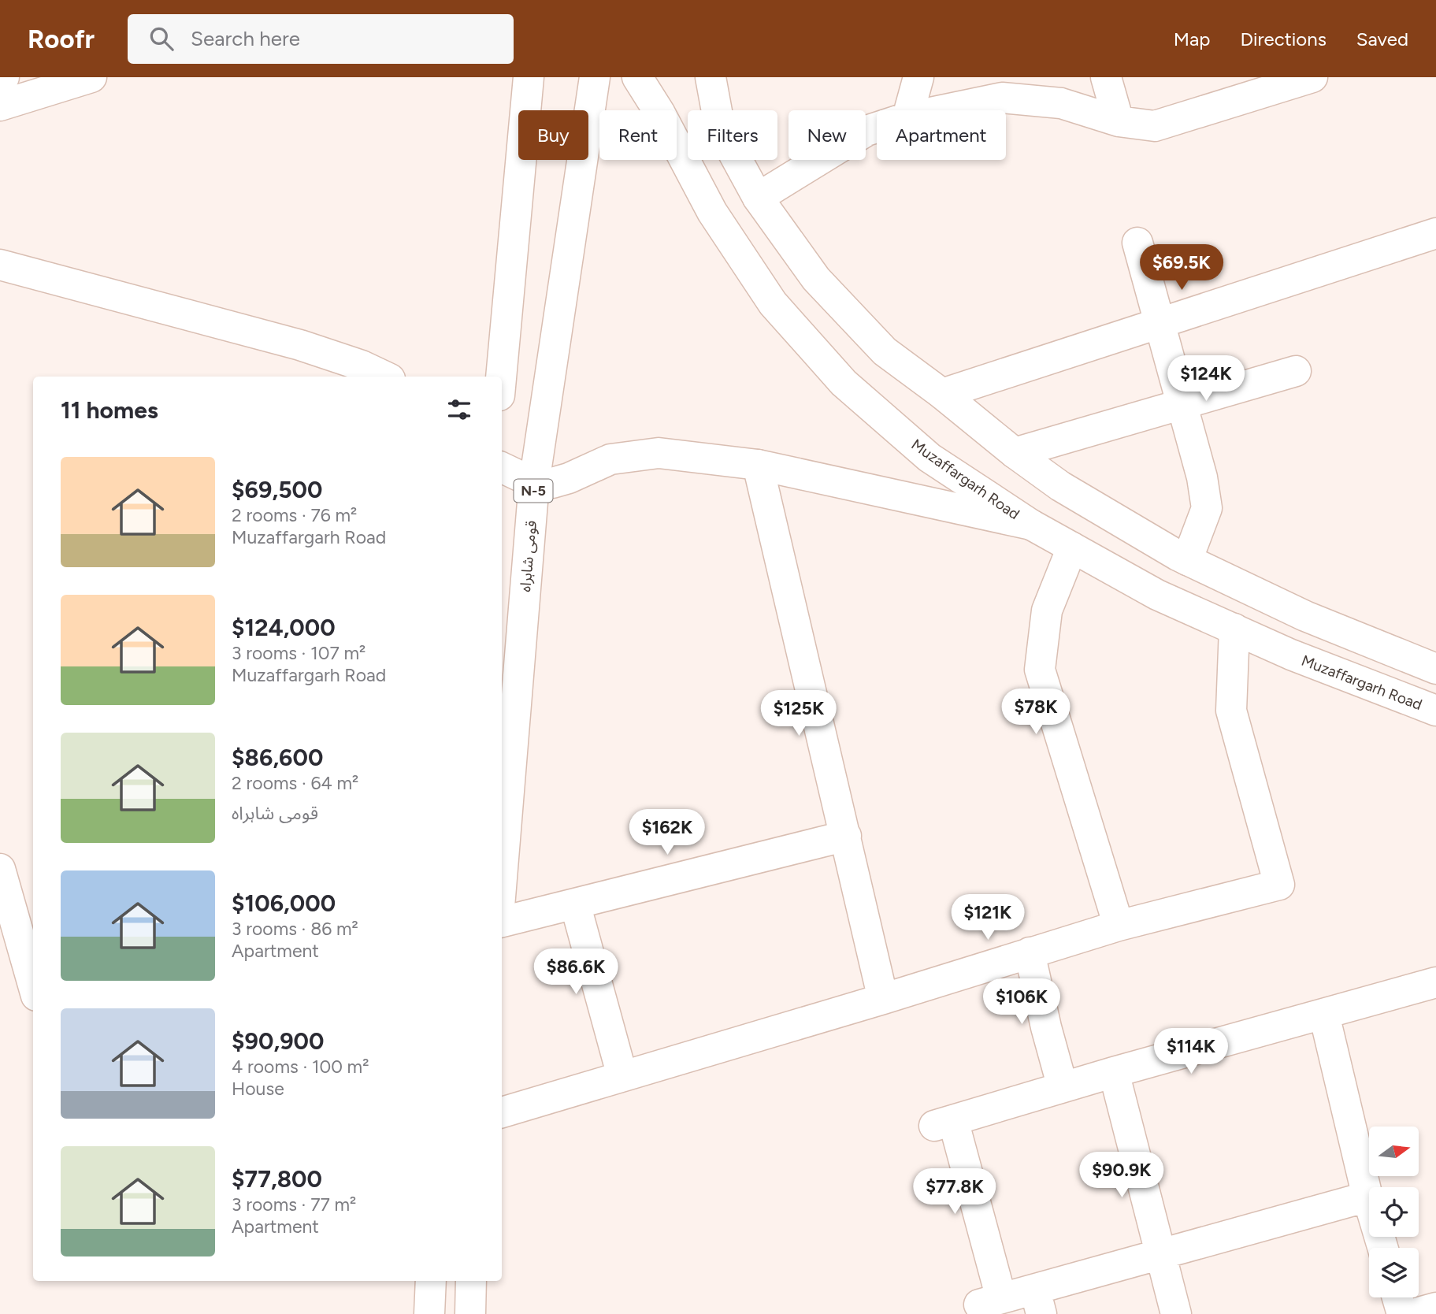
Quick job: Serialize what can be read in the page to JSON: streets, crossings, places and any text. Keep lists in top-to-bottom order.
{
  "streets": {
    "main road": ["Muzaffargarh Road", "N-5", "قومی شاہراہ"]
  },
  "north": "right",
  "page": {
    "header": "Roofr",
    "search": "Search here",
    "nav": ["Map", "Directions", "Saved"],
    "chip": [
      "Buy",
      "Rent",
      "Filters",
      "New",
      "Apartment"
    ],
    "price": [
      "$69.5K",
      "$124K",
      "$78K",
      "$125K",
      "$162K",
      "$121K",
      "$86.6K",
      "$106K",
      "$114K",
      "$90.9K",
      "$77.8K"
    ],
    "heading": "11 homes",
    "list": [
      {
        "name": "$69,500",
        "note": "2 rooms · 76 m² · Muzaffargarh Road"
      },
      {
        "name": "$124,000",
        "note": "3 rooms · 107 m² · Muzaffargarh Road"
      },
      {
        "name": "$86,600",
        "note": "2 rooms · 64 m² · قومی شاہراہ"
      },
      {
        "name": "$106,000",
        "note": "3 rooms · 86 m² · Apartment"
      },
      {
        "name": "$90,900",
        "note": "4 rooms · 100 m² · House"
      },
      {
        "name": "$77,800",
        "note": "3 rooms · 77 m² · Apartment"
      }
    ]
  }
}
